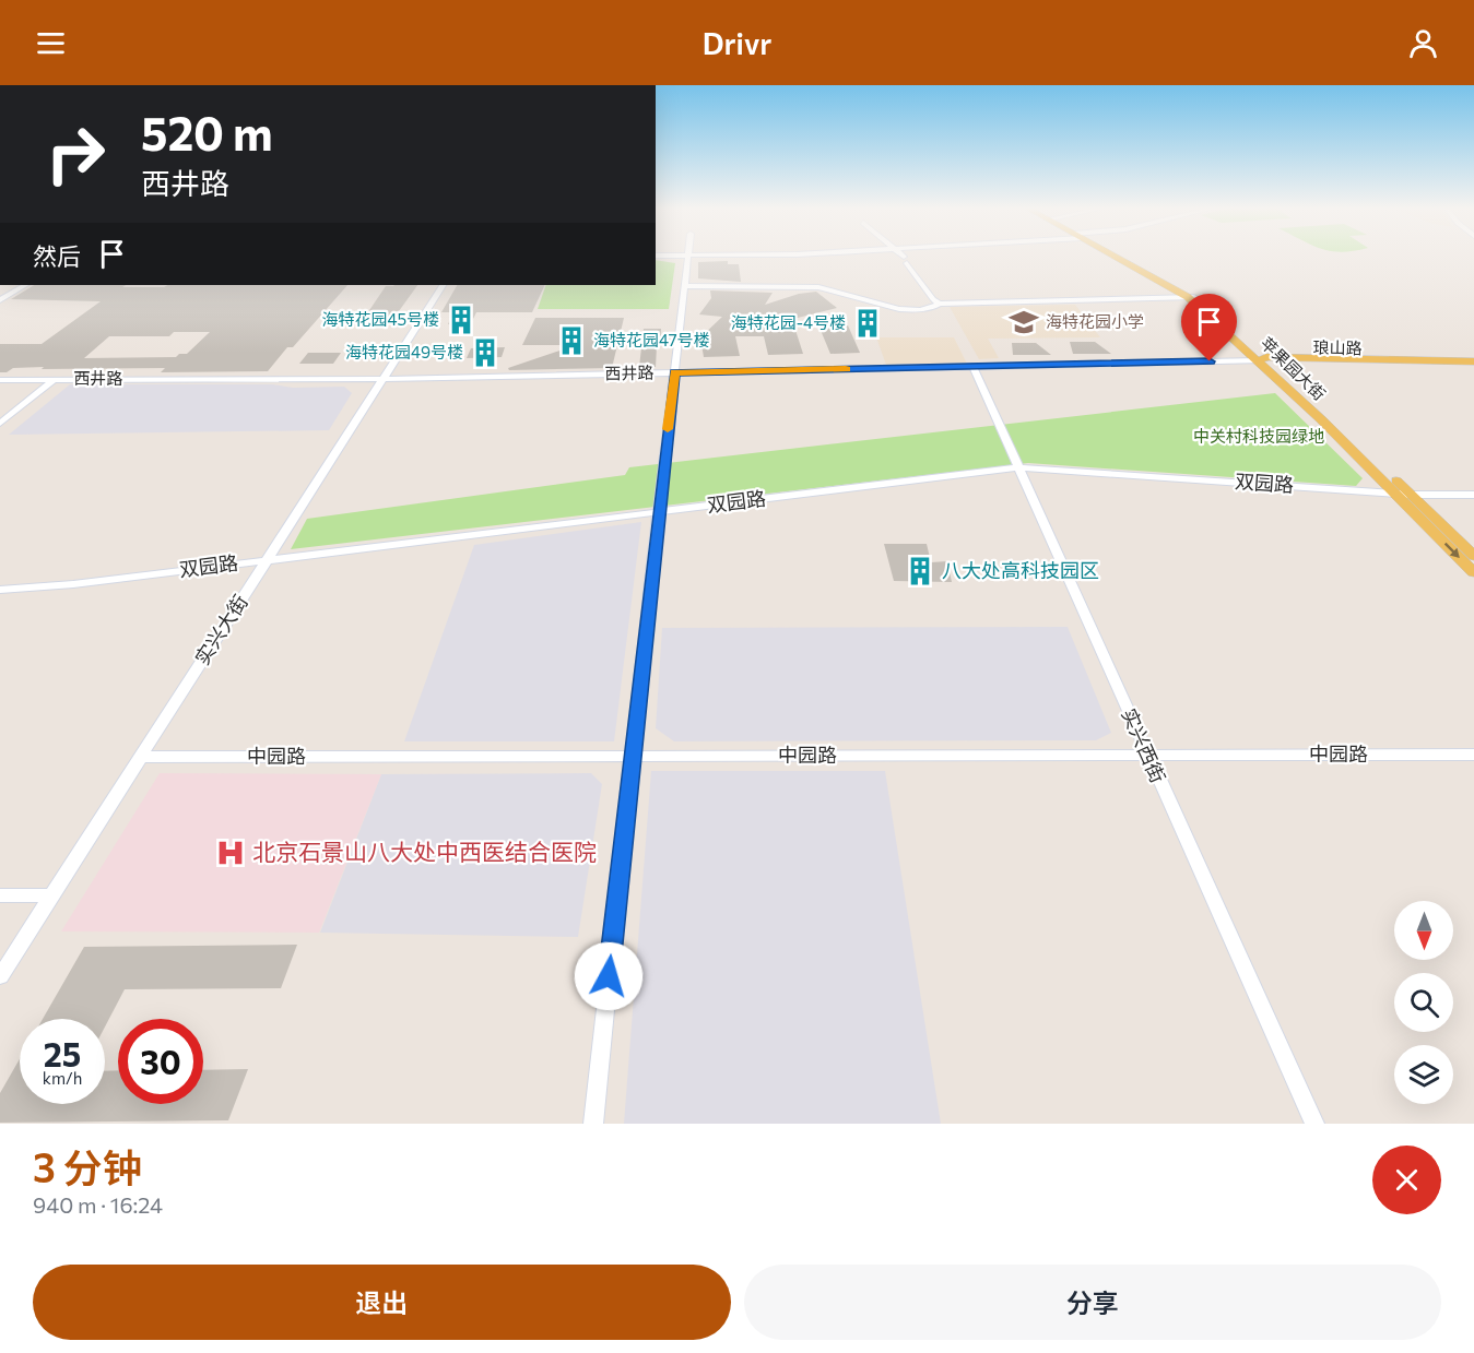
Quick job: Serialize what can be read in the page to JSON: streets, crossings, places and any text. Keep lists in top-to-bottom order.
{
  "streets": {
    "main road": ["琅山路", "苹果园大街"],
    "street": [
      "西井路",
      "双园路",
      "实兴大街",
      "实兴西街",
      "中园路"
    ]
  },
  "crossings": [
    ["琅山路", "苹果园大街"],
    ["琅山路", "西井路"],
    ["苹果园大街", "西井路"],
    ["苹果园大街", "双园路"],
    ["西井路", "实兴大街"],
    ["西井路", "实兴西街"],
    ["双园路", "实兴大街"],
    ["双园路", "实兴西街"],
    ["实兴大街", "中园路"],
    ["实兴西街", "中园路"]
  ],
  "parks": ["中关村科技园绿地"],
  "places": {
    "building": [
      "海特花园45号楼",
      "海特花园-4号楼",
      "海特花园47号楼",
      "海特花园49号楼",
      "八大处高科技园区"
    ],
    "school or university": ["海特花园小学"],
    "hospital": ["北京石景山八大处中西医结合医院"]
  },
  "north": "bottom",
  "page": {
    "header": "Drivr",
    "turn": ["520 m", "西井路"],
    "then": "然后",
    "speed": "25 km/h",
    "limit": "30",
    "heading": ["3 分钟", "940 m · 16:24"],
    "buttons": ["退出", "分享"]
  }
}
